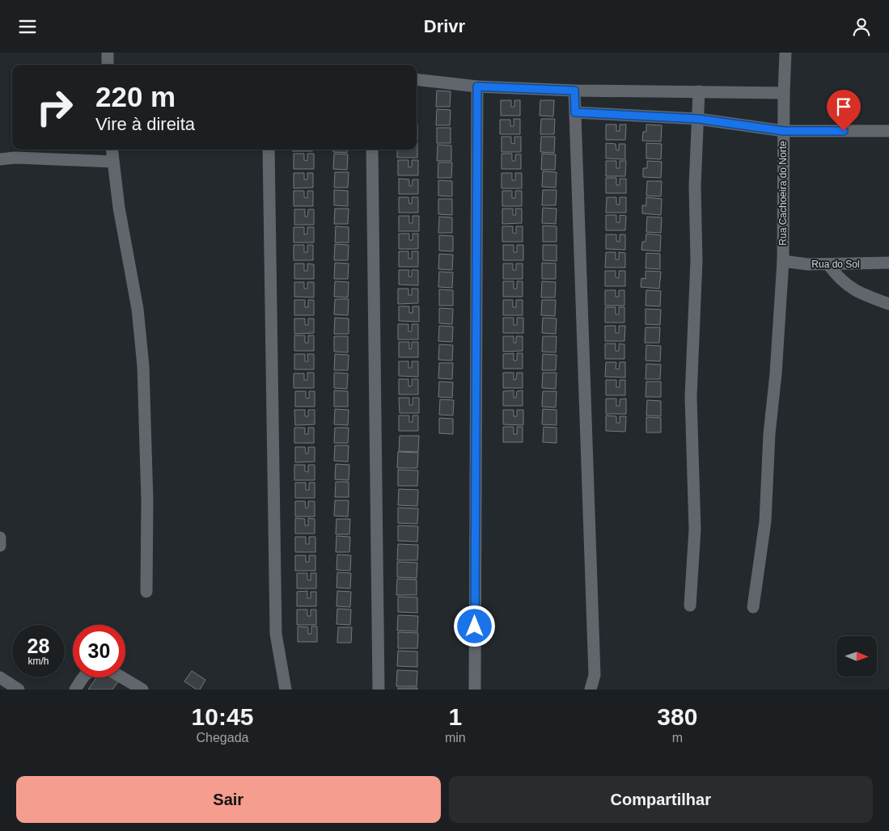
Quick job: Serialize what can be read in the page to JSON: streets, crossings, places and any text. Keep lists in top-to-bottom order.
{
  "streets": {
    "street": ["Rua Cachoeira do Norte", "Rua do Sol"]
  },
  "crossings": [
    ["Rua Cachoeira do Norte", "Rua do Sol"]
  ],
  "north": "right",
  "page": {
    "header": "Drivr",
    "turn": ["220 m", "Vire à direita"],
    "speed": "28 km/h",
    "limit": "30",
    "eta": [
      "10:45",
      "Chegada",
      "1",
      "min",
      "380",
      "m"
    ],
    "buttons": ["Sair", "Compartilhar"]
  }
}
